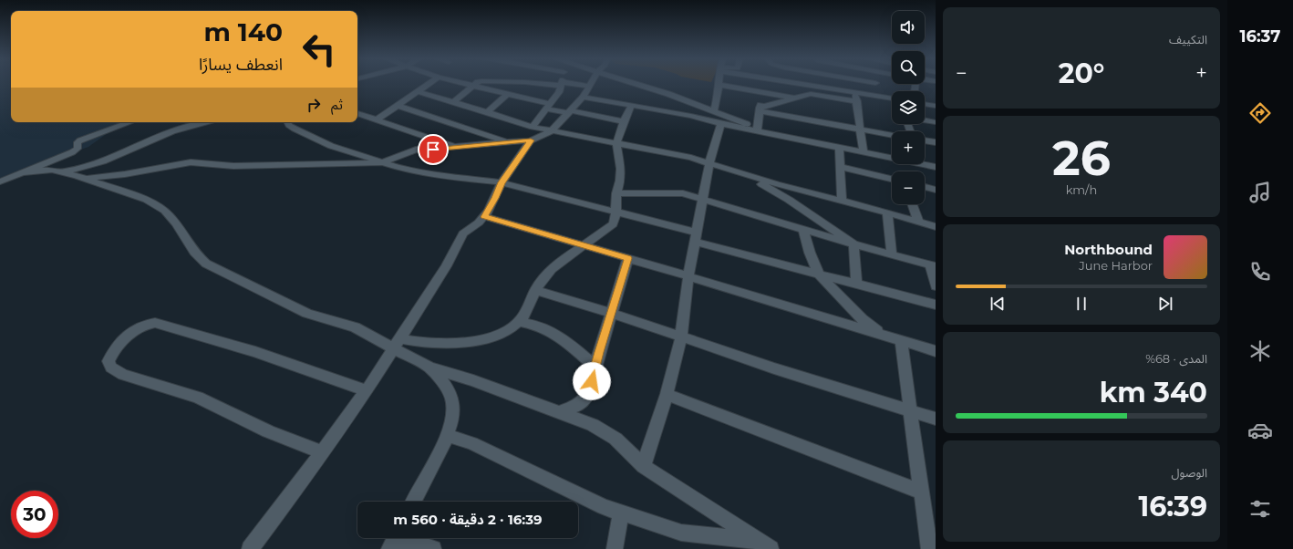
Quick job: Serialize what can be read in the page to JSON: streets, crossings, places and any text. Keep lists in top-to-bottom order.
{
  "page": {
    "tabs": "16:37",
    "tile": [
      "التكييف",
      ["26", "km/h"],
      ["المدى · 68%", "340 km"],
      ["الوصول", "16:39"]
    ],
    "map_buttons": ["+", "−"],
    "turn": ["140 m", "انعطف يسارًا"],
    "heat": ["−", "20°", "+"],
    "then": "ثم",
    "song": ["Northbound", "June Harbor"],
    "limit": "30",
    "trip": "16:39 · 2 دقيقة · 560 m"
  }
}
